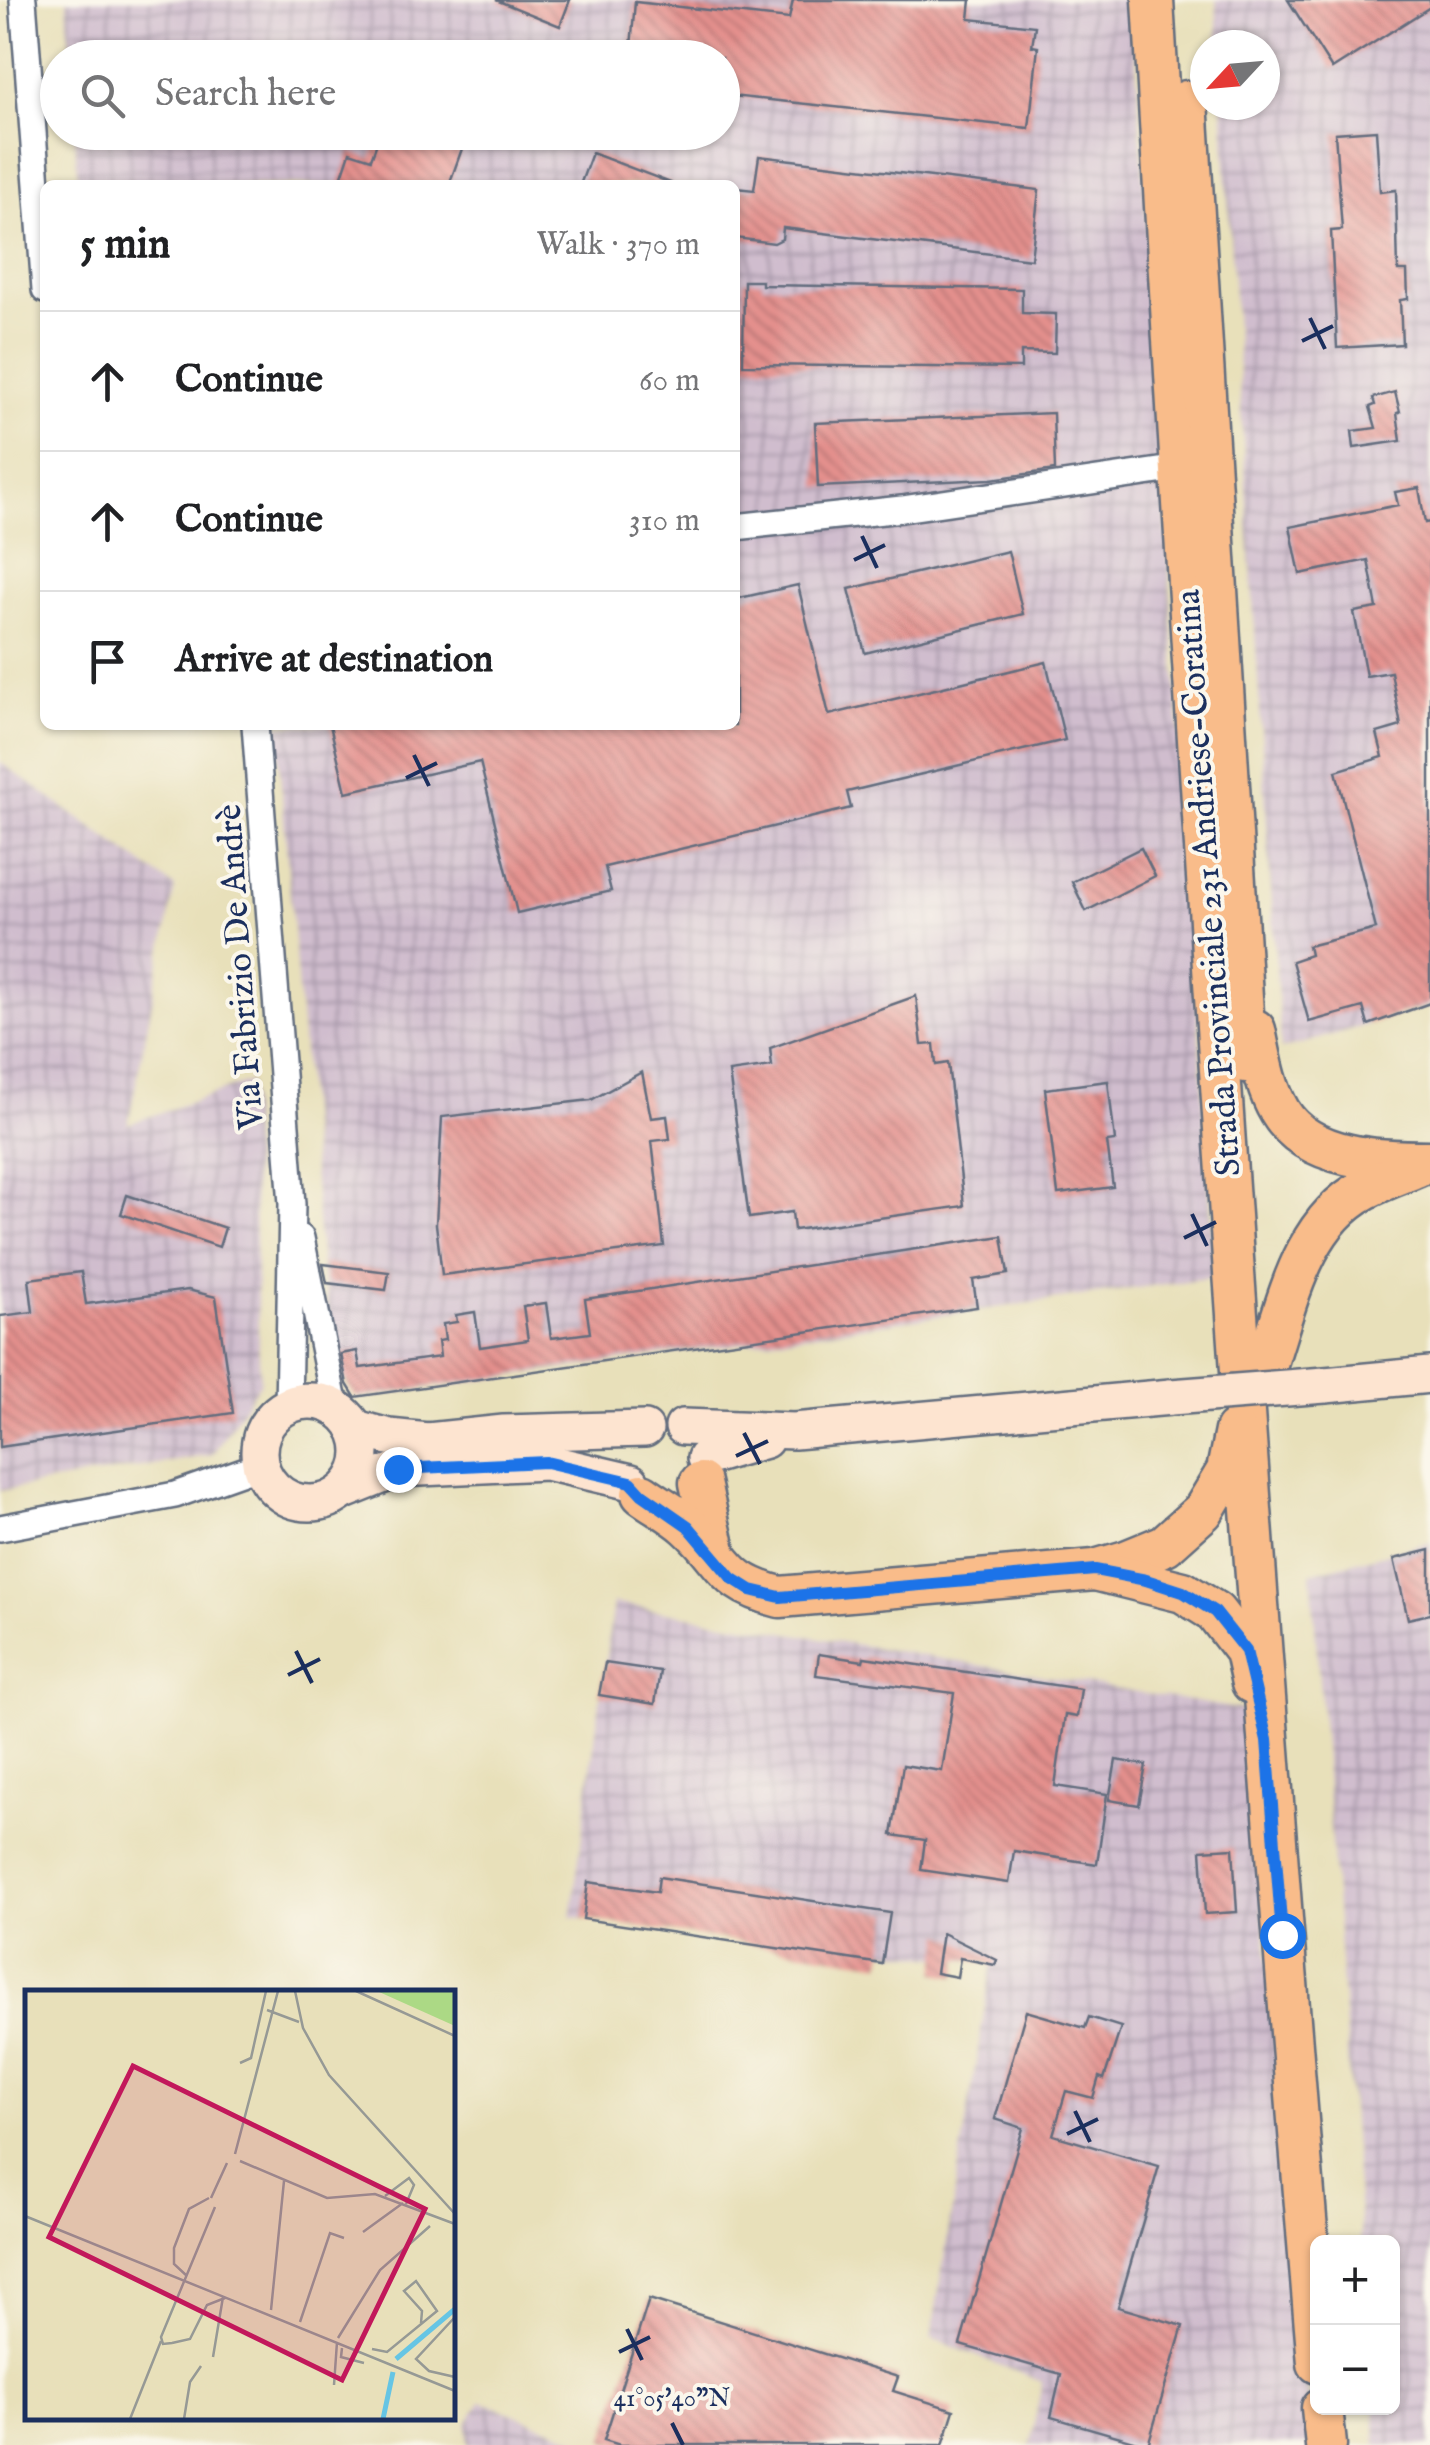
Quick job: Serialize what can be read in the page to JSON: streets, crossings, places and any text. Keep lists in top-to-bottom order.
{
  "streets": {
    "main road": ["Strada Provinciale 231 Andriese-Coratina"],
    "street": ["Via Fabrizio De Andrè"]
  },
  "north": "bottom left",
  "page": {
    "search": "Search here",
    "heading": ["5 min", "Walk · 370 m"],
    "list": [
      ["Continue", "60 m"],
      ["Continue", "310 m"],
      "Arrive at destination"
    ],
    "map_buttons": ["+", "−"]
  },
  "coordinates": ["41°05'40\"N"]
}
